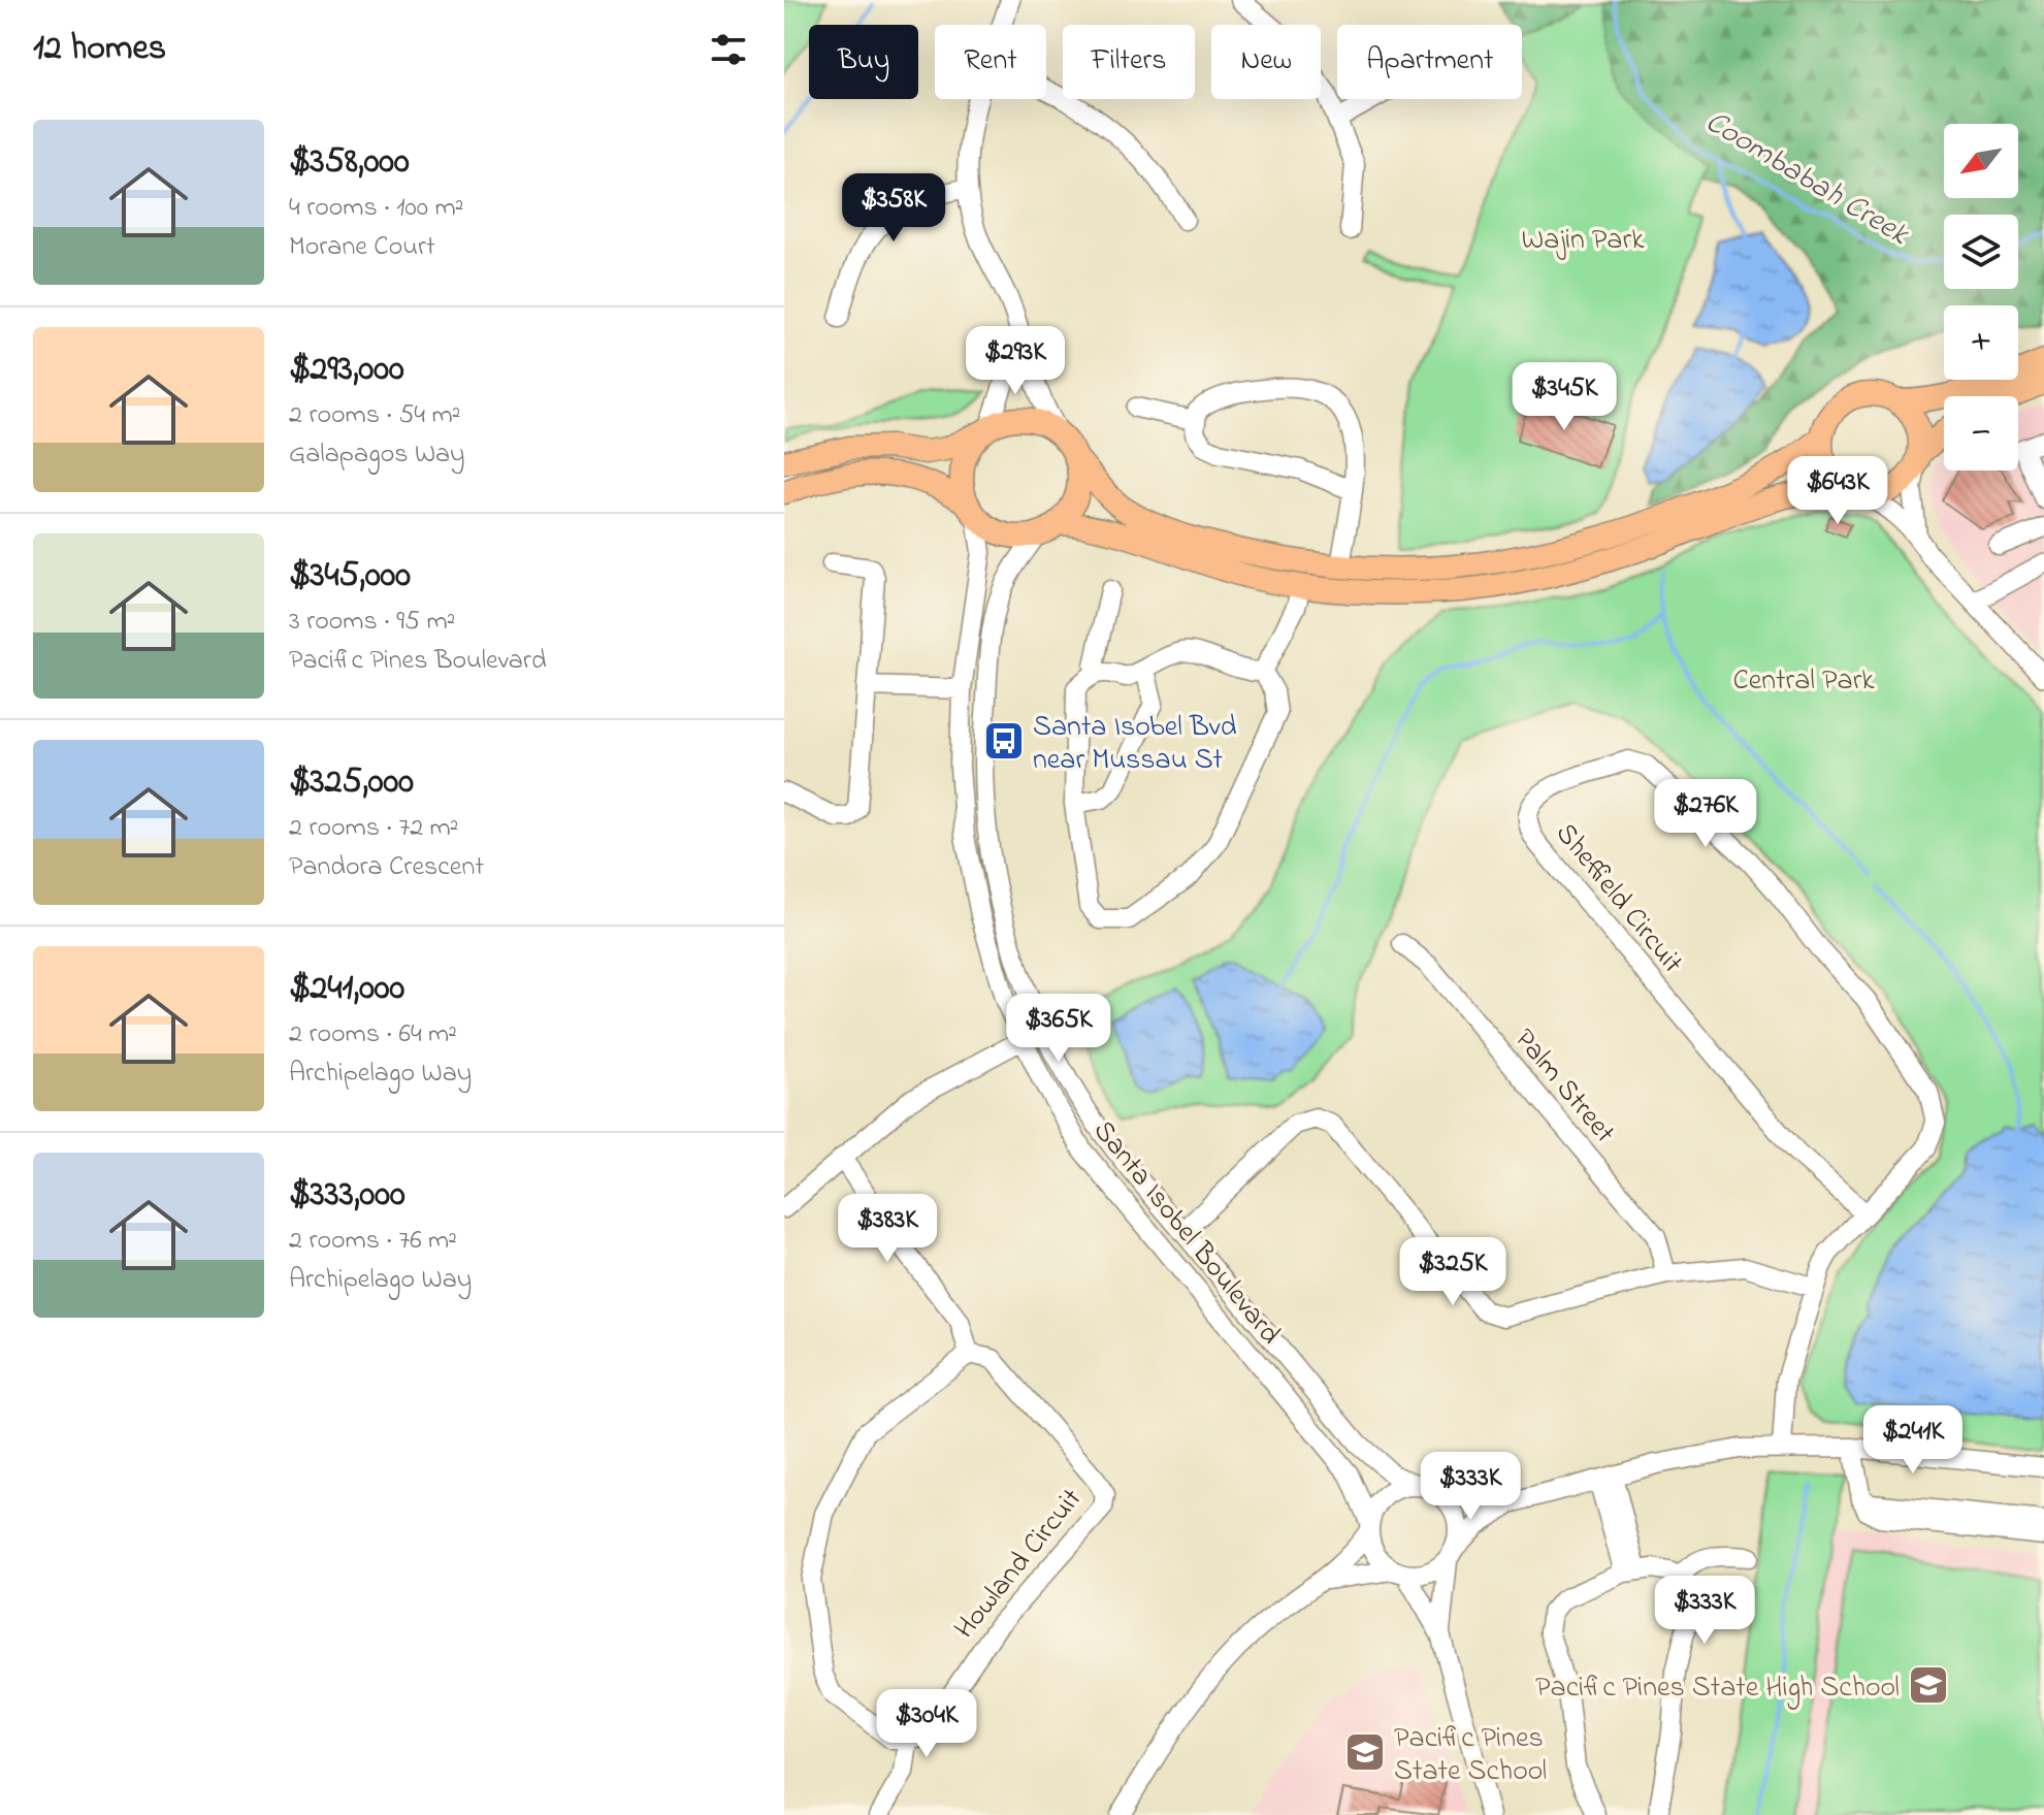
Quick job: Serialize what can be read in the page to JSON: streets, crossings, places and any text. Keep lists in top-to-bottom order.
{
  "streets": {
    "street": [
      "Sheffield Circuit",
      "Palm Street",
      "Santa Isobel Boulevard",
      "Howland Circuit"
    ]
  },
  "water": ["Coombabah Creek"],
  "parks": ["Wajin Park", "Central Park"],
  "places": {
    "bus stop": ["Santa Isobel Bvd near Mussau St"],
    "school or university": ["Pacific Pines State High School", "Pacific Pines State School"]
  },
  "north": "bottom left",
  "page": {
    "heading": "12 homes",
    "chip": [
      "Buy",
      "Rent",
      "Filters",
      "New",
      "Apartment"
    ],
    "list": [
      {
        "name": "$358,000",
        "note": "4 rooms · 100 m² · Morane Court"
      },
      {
        "name": "$293,000",
        "note": "2 rooms · 54 m² · Galapagos Way"
      },
      {
        "name": "$345,000",
        "note": "3 rooms · 95 m² · Pacific Pines Boulevard"
      },
      {
        "name": "$325,000",
        "note": "2 rooms · 72 m² · Pandora Crescent"
      },
      {
        "name": "$241,000",
        "note": "2 rooms · 64 m² · Archipelago Way"
      },
      {
        "name": "$333,000",
        "note": "2 rooms · 76 m² · Archipelago Way"
      }
    ],
    "map_buttons": ["+", "−"],
    "price": [
      "$358K",
      "$293K",
      "$345K",
      "$643K",
      "$276K",
      "$365K",
      "$383K",
      "$325K",
      "$241K",
      "$333K",
      "$333K",
      "$304K"
    ]
  }
}
